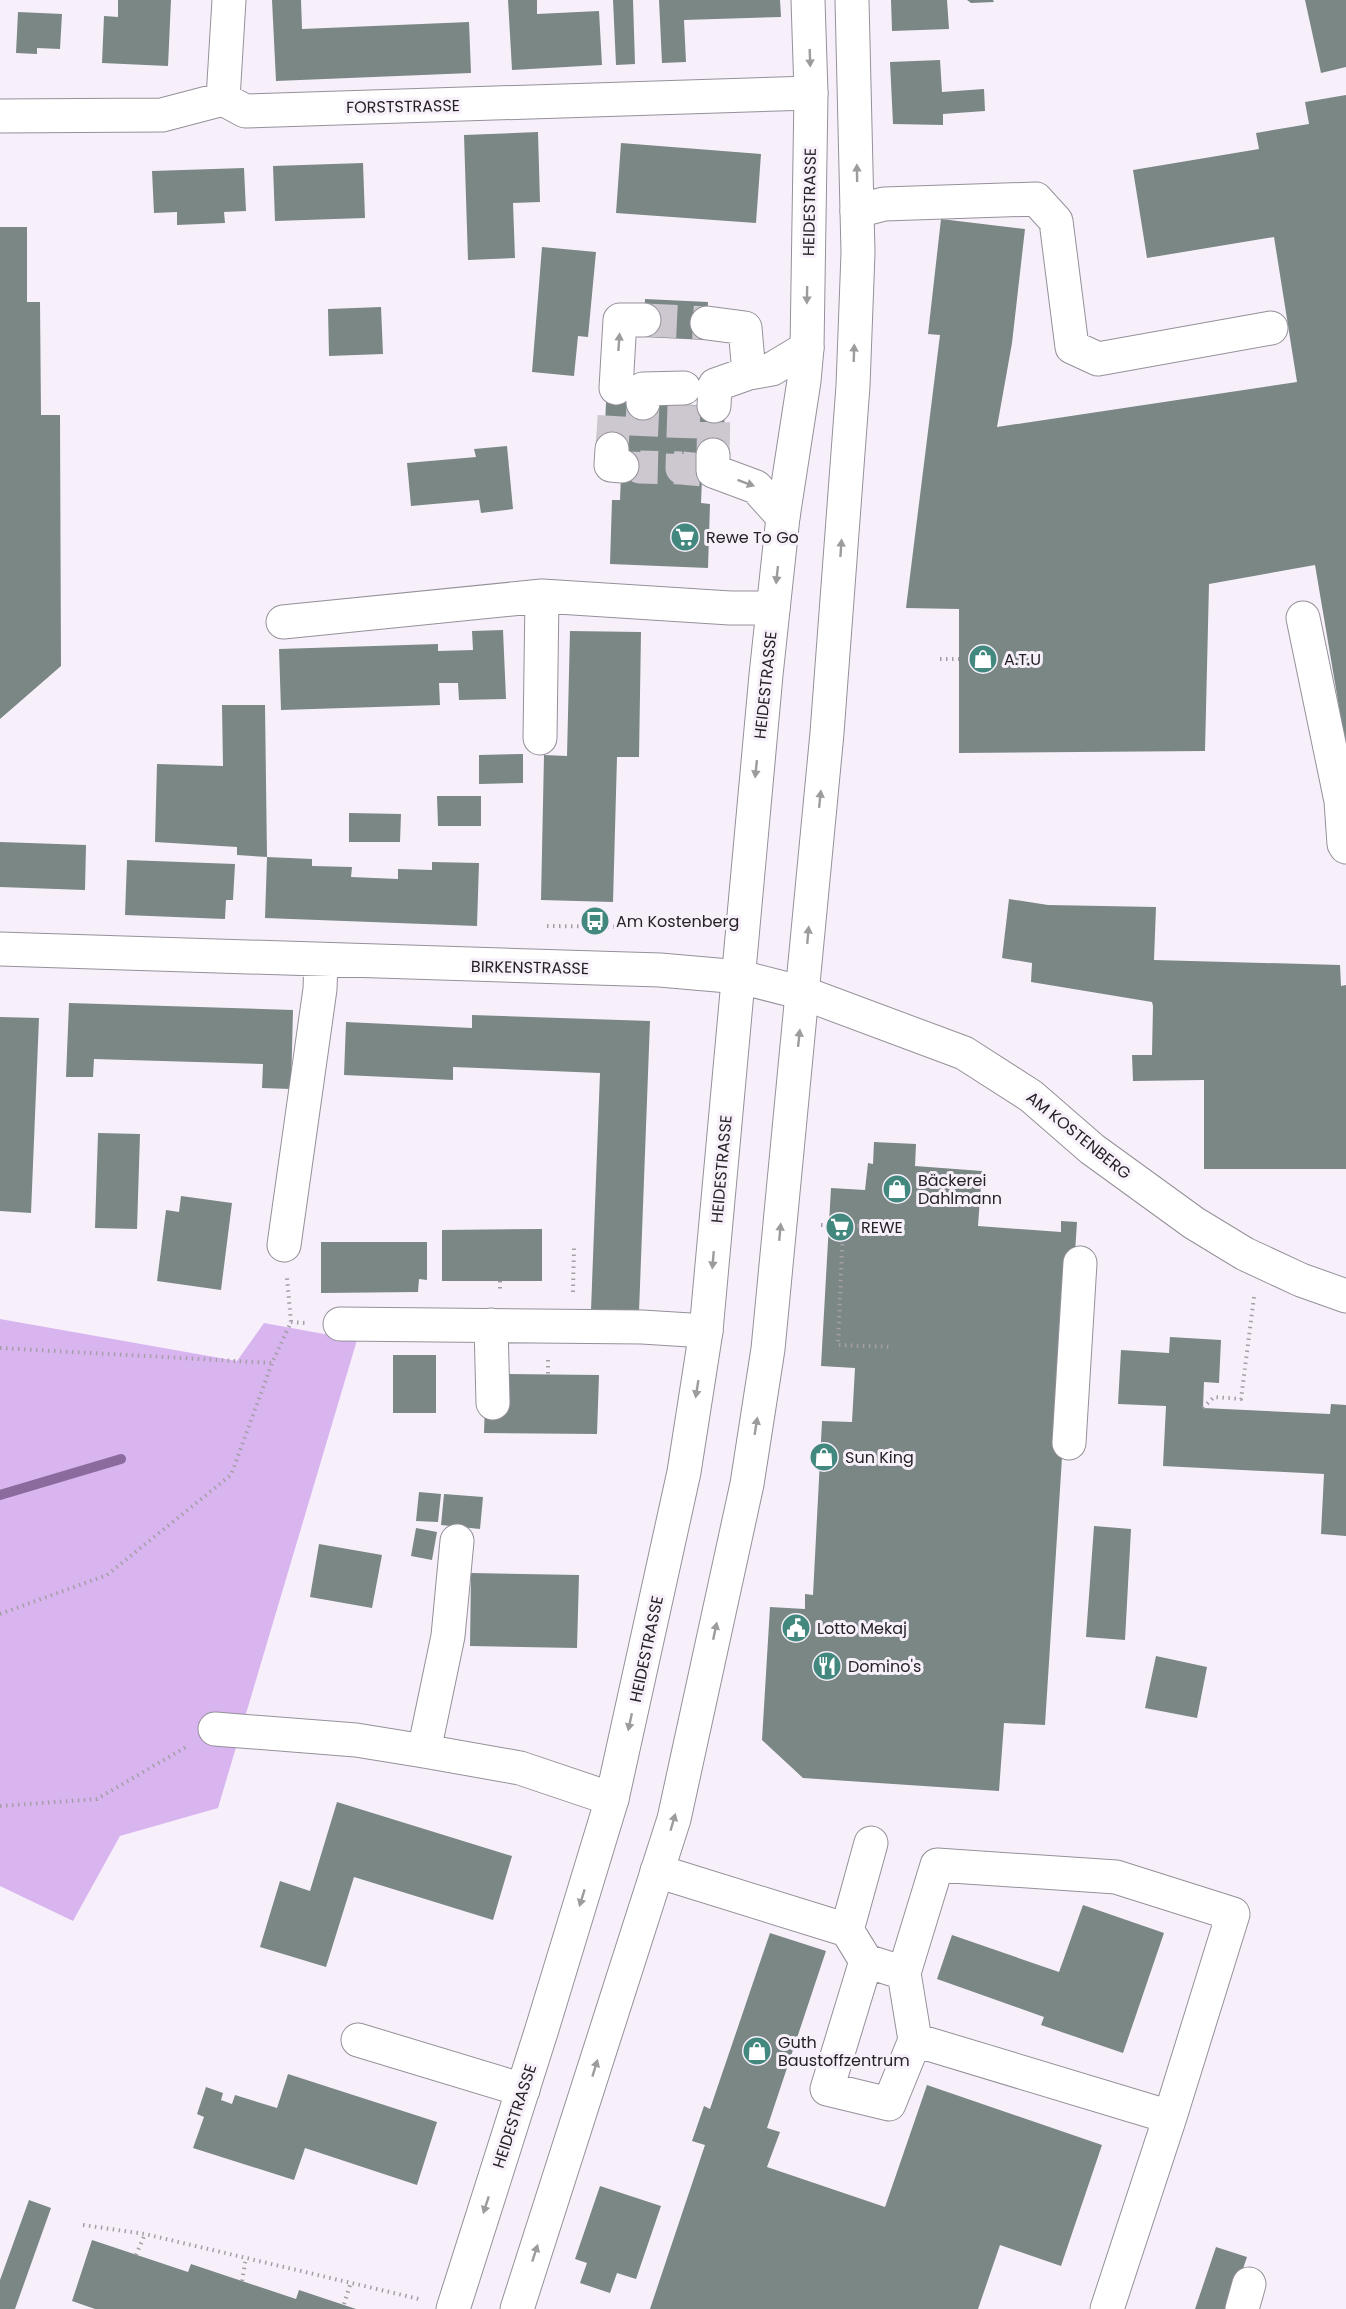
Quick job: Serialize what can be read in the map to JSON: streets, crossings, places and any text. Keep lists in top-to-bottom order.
{
  "streets": {
    "main road": [
      "FORSTSTRASSE",
      "HEIDESTRASSE",
      "BIRKENSTRASSE",
      "AM KOSTENBERG"
    ]
  },
  "crossings": [
    ["FORSTSTRASSE", "HEIDESTRASSE"],
    ["HEIDESTRASSE", "BIRKENSTRASSE"],
    ["BIRKENSTRASSE", "AM KOSTENBERG"]
  ],
  "places": {
    "supermarket": ["Rewe To Go", "REWE"],
    "shop": [
      "A.T.U",
      "Bäckerei Dahlmann",
      "Sun King",
      "Guth Baustoffzentrum"
    ],
    "bus stop": ["Am Kostenberg"],
    "public building": ["Lotto Mekaj"],
    "restaurant": ["Domino's"]
  }
}
